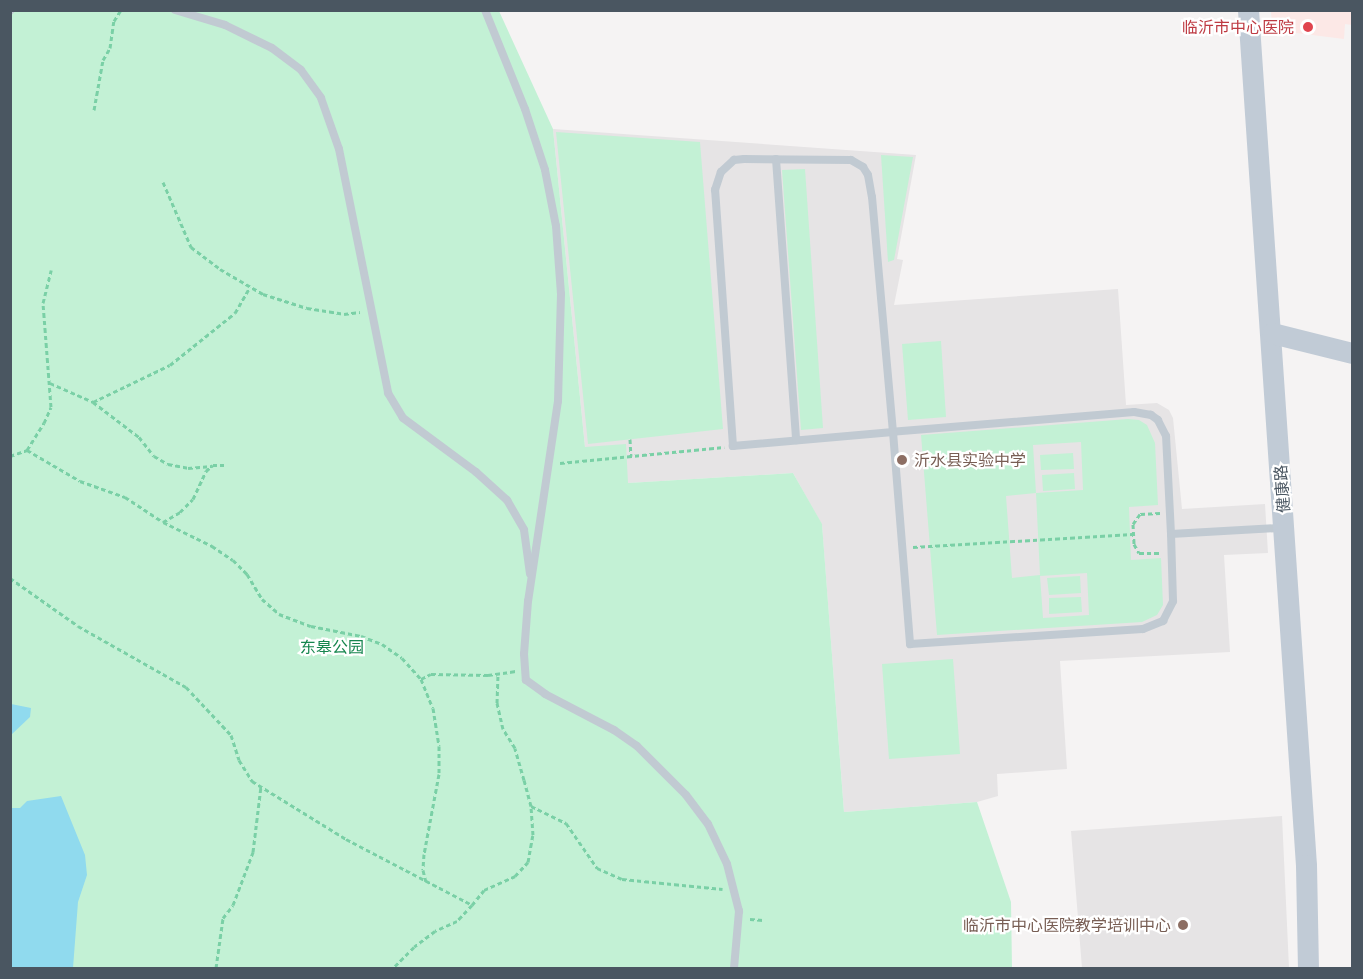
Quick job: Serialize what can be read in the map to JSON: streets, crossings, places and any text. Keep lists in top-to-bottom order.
{
  "streets": {
    "main road": ["健康路"]
  },
  "parks": ["东皋公园"],
  "places": ["临沂市中心医院", "沂水县实验中学", "临沂市中心医院教学培训中心"]
}
